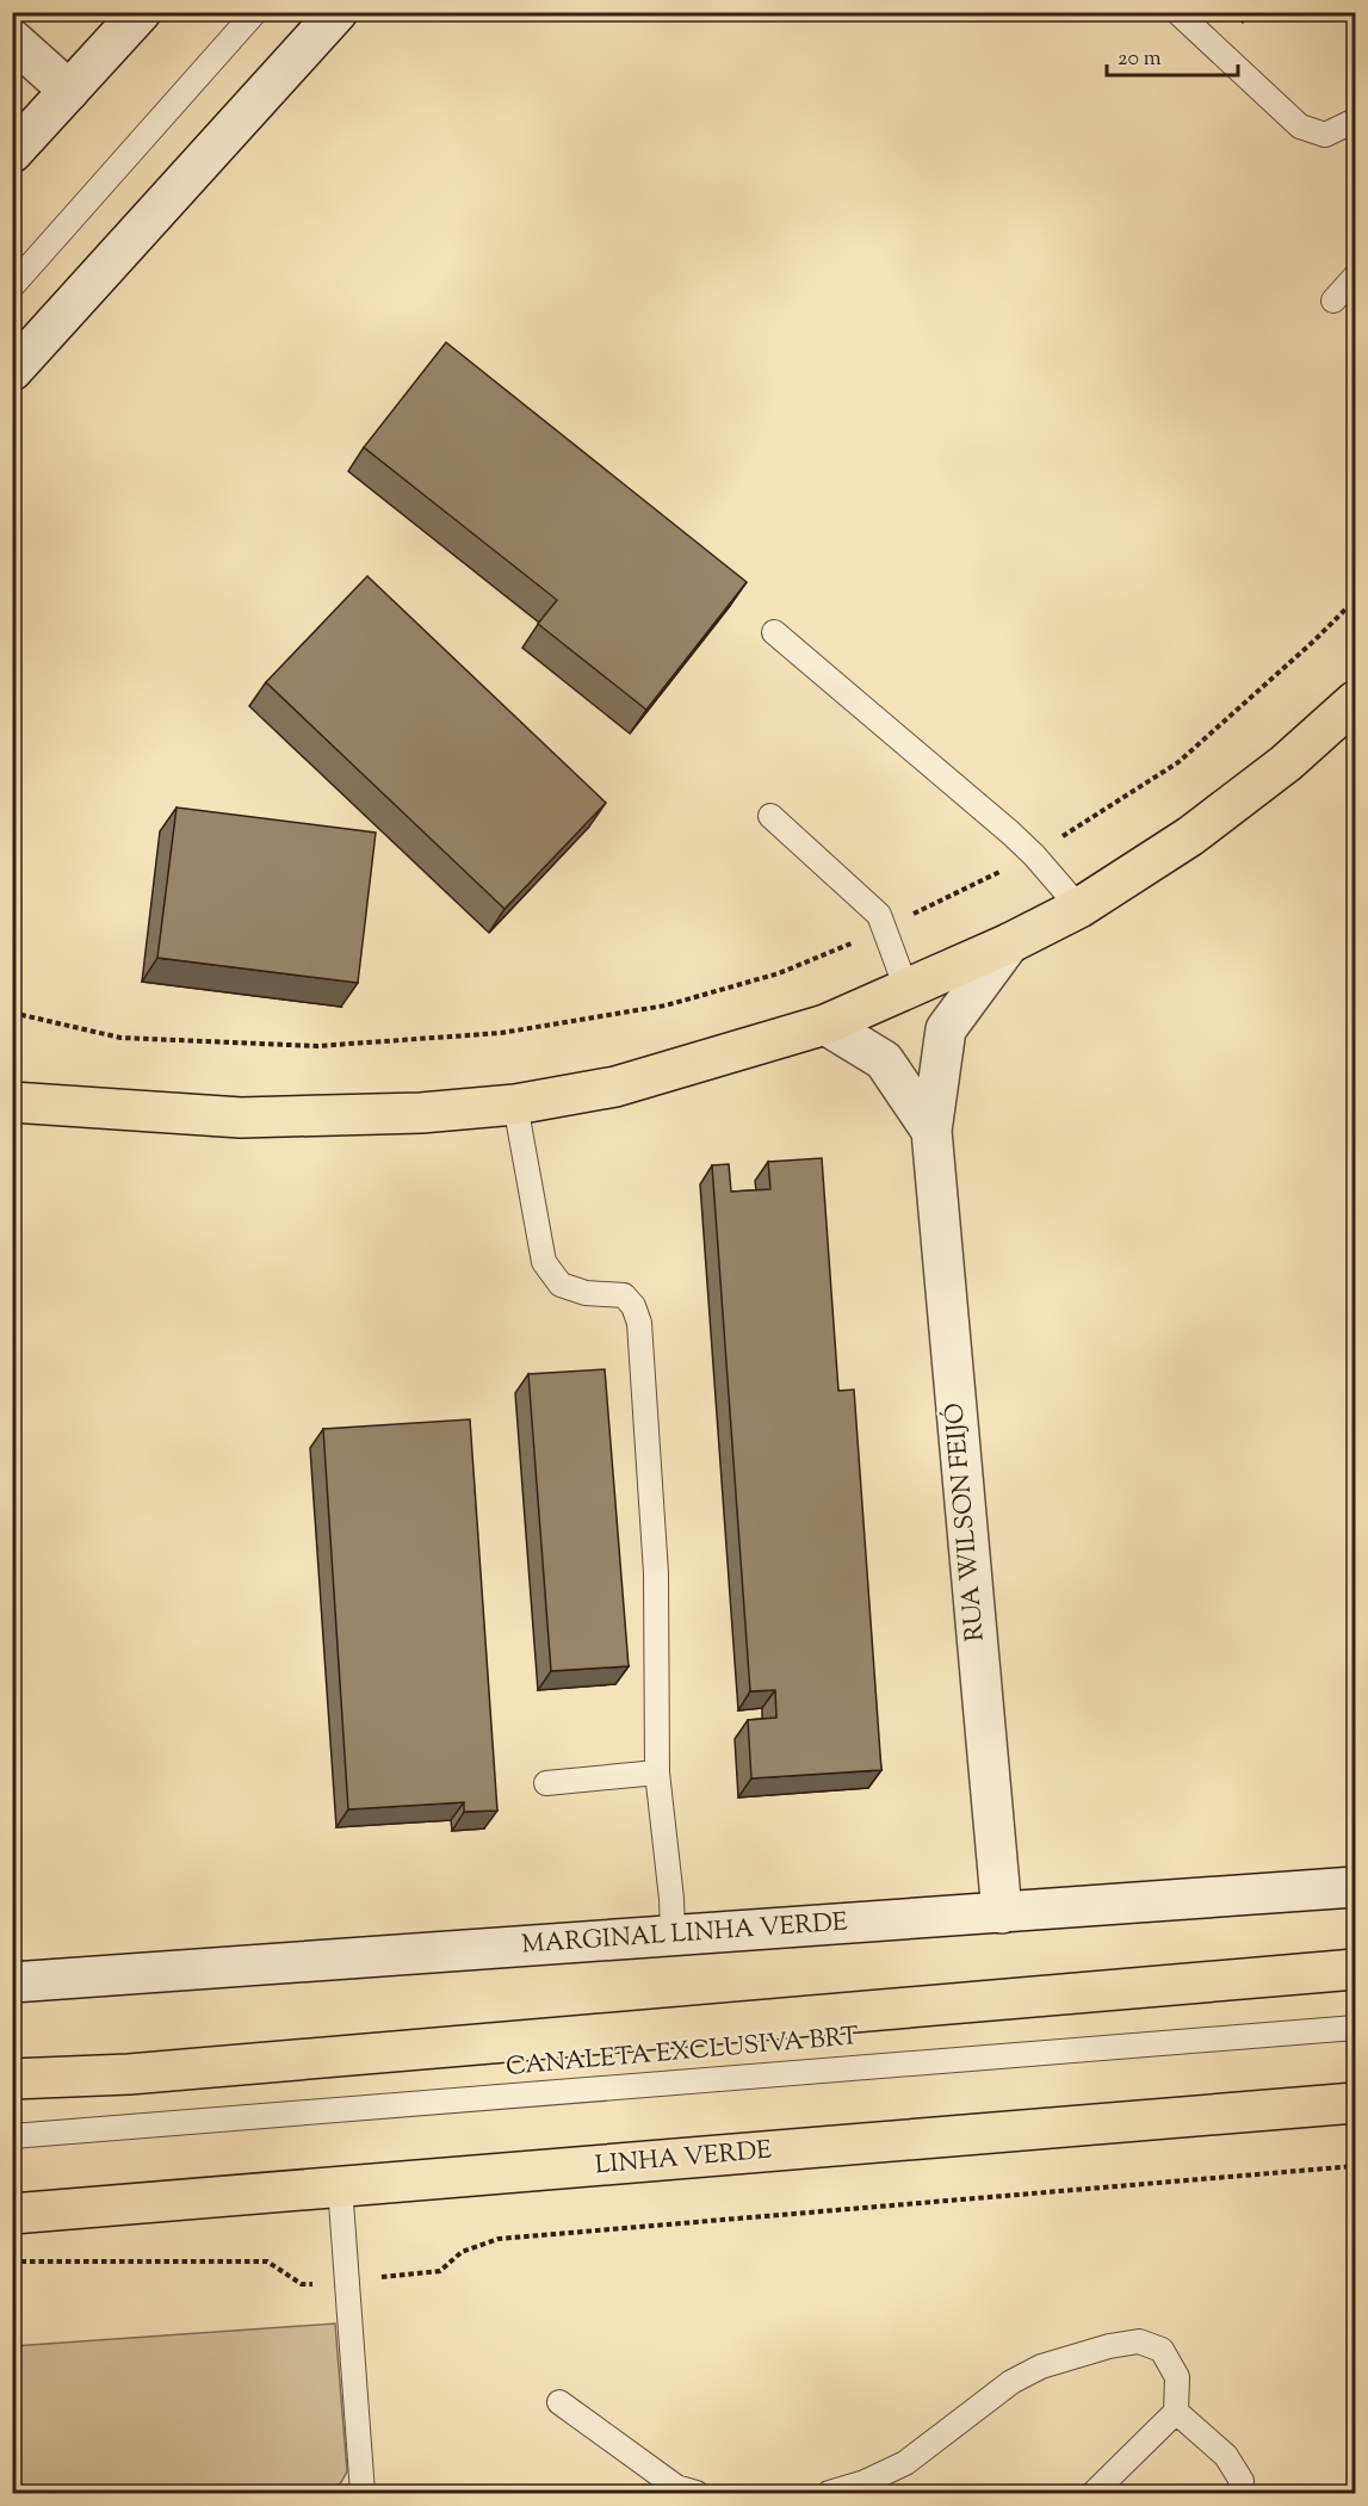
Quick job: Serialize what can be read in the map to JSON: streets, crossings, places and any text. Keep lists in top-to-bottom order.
{
  "streets": {
    "main road": ["LINHA VERDE"],
    "street": ["RUA WILSON FEIJÓ", "MARGINAL LINHA VERDE"],
    "lane": ["CANALETA EXCLUSIVA BRT"]
  },
  "crossings": [
    ["RUA WILSON FEIJÓ", "MARGINAL LINHA VERDE"]
  ],
  "scale_bar": "20 m"
}
